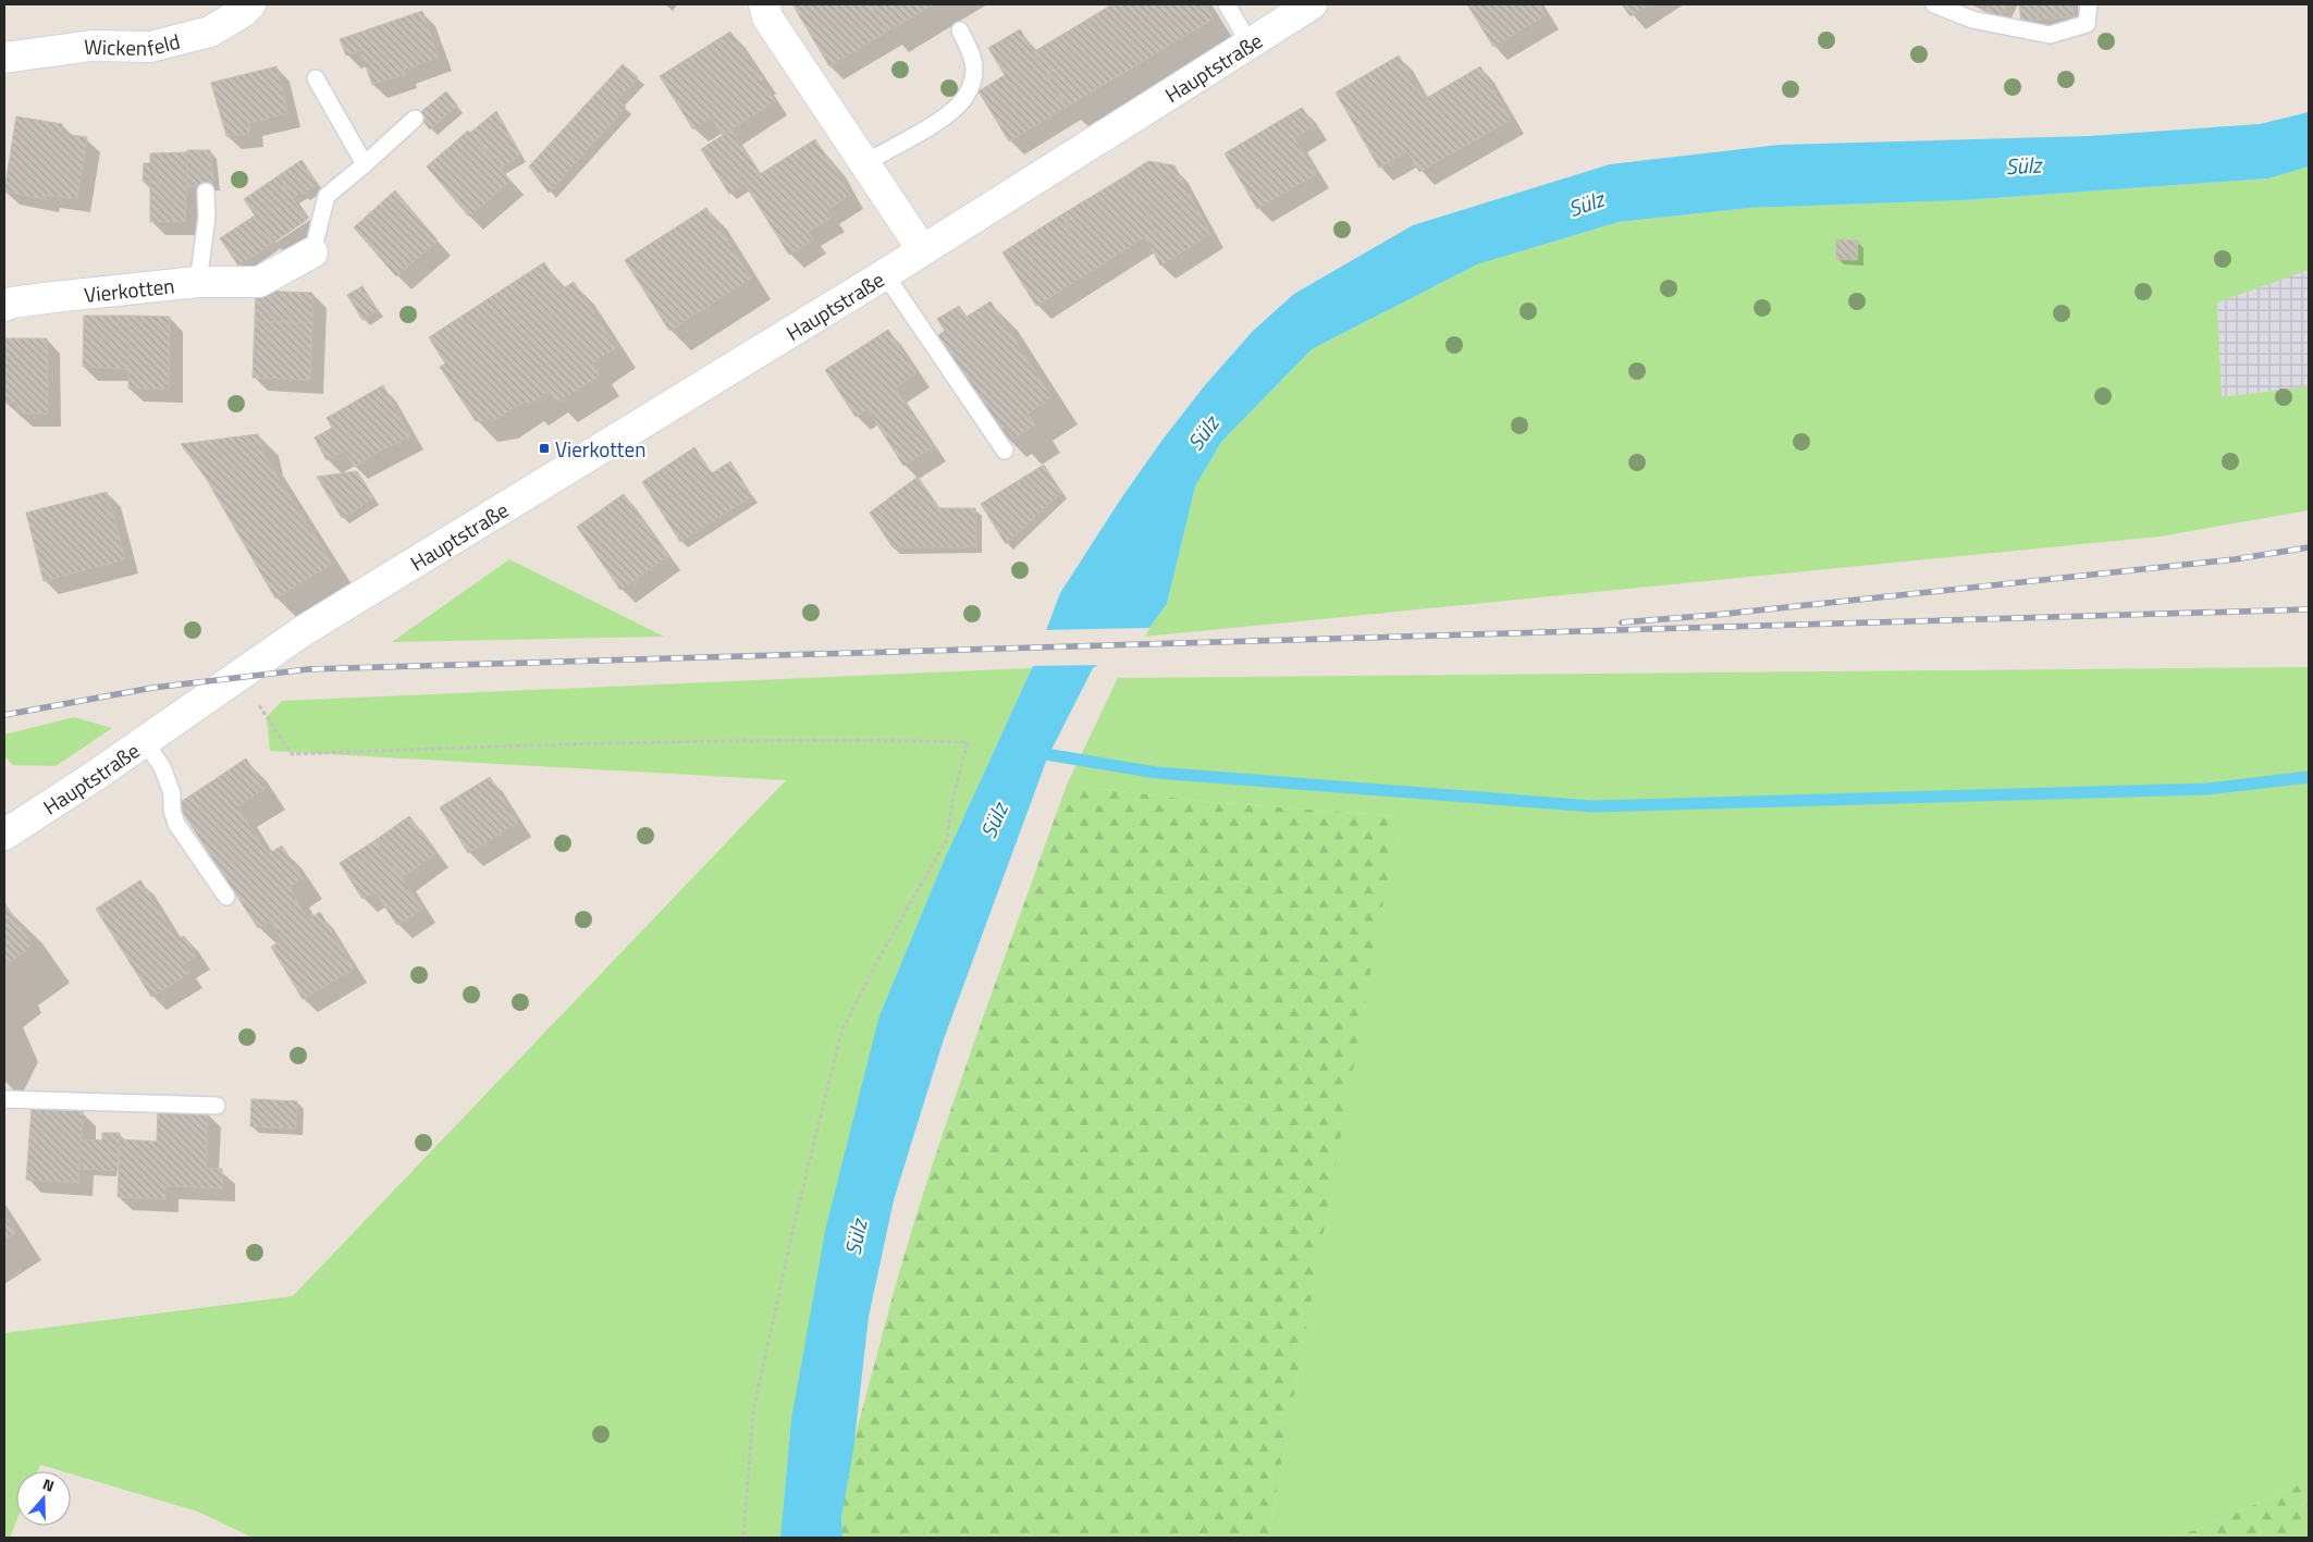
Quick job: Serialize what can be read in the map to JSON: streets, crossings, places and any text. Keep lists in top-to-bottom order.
{
  "streets": {
    "main road": ["Wickenfeld", "Hauptstraße", "Vierkotten"]
  },
  "water": ["Sülz"],
  "places": {
    "transit": ["Vierkotten"]
  },
  "north": "top"
}
